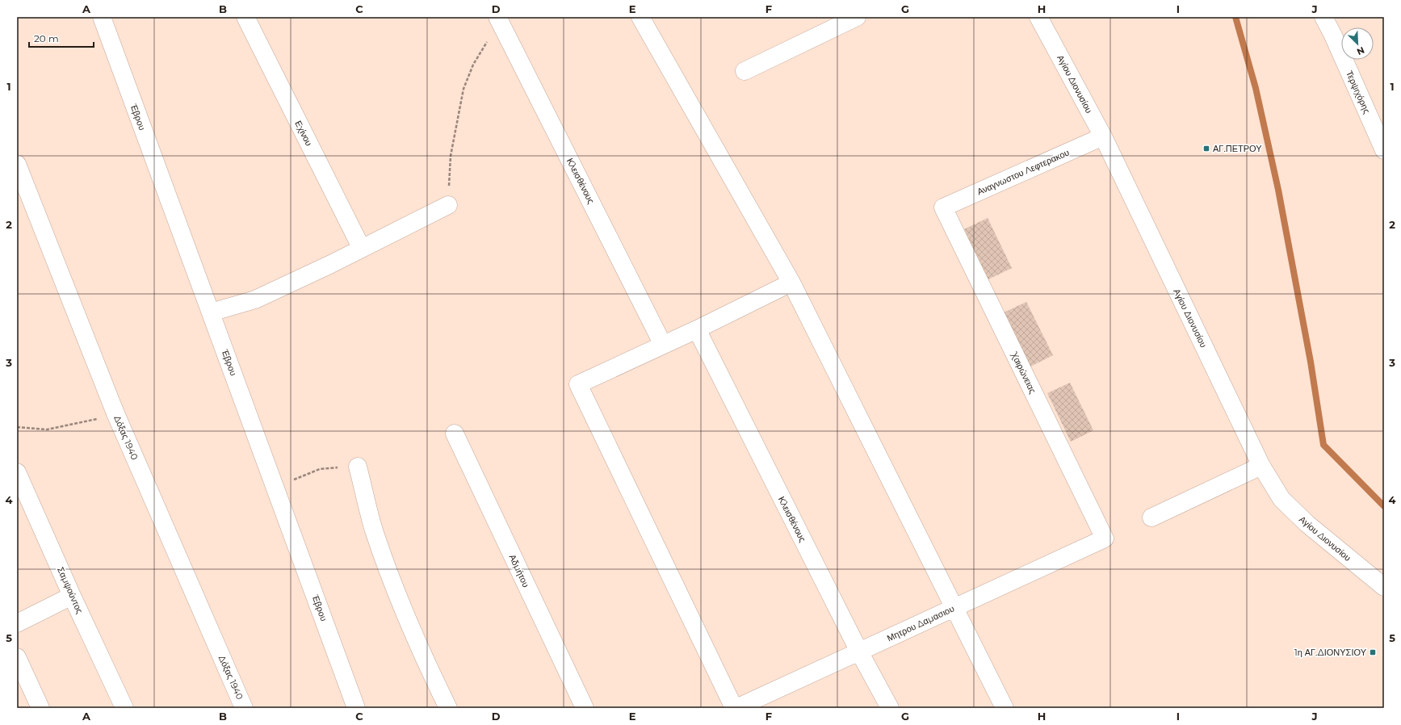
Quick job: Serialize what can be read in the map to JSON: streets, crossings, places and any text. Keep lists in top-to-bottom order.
{
  "streets": {
    "street": [
      "Αγίου Διονυσίου",
      "Τερψιχόρης",
      "Έβρου",
      "Εχίνου",
      "Αναγνωστου Λεφτερακου",
      "Κλεισθένους",
      "Χαιρώνειας",
      "Δόξας 1940",
      "Αδμήτου",
      "Σαμψούντος",
      "Μητρου Δαμασιου"
    ]
  },
  "crossings": [
    ["Αγίου Διονυσίου", "Αναγνωστου Λεφτερακου"],
    ["Αναγνωστου Λεφτερακου", "Χαιρώνειας"],
    ["Κλεισθένους", "Μητρου Δαμασιου"],
    ["Χαιρώνειας", "Μητρου Δαμασιου"]
  ],
  "places": {
    "transit": ["ΑΓ.ΠΕΤΡΟΥ", "1η ΑΓ.ΔΙΟΝΥΣΙΟΥ"]
  },
  "scale_bar": "20 m",
  "north": "bottom right",
  "grid": {
    "columns": [
      "A",
      "B",
      "C",
      "D",
      "E",
      "F",
      "G",
      "H",
      "I",
      "J"
    ],
    "rows": [
      "1",
      "2",
      "3",
      "4",
      "5"
    ]
  }
}
